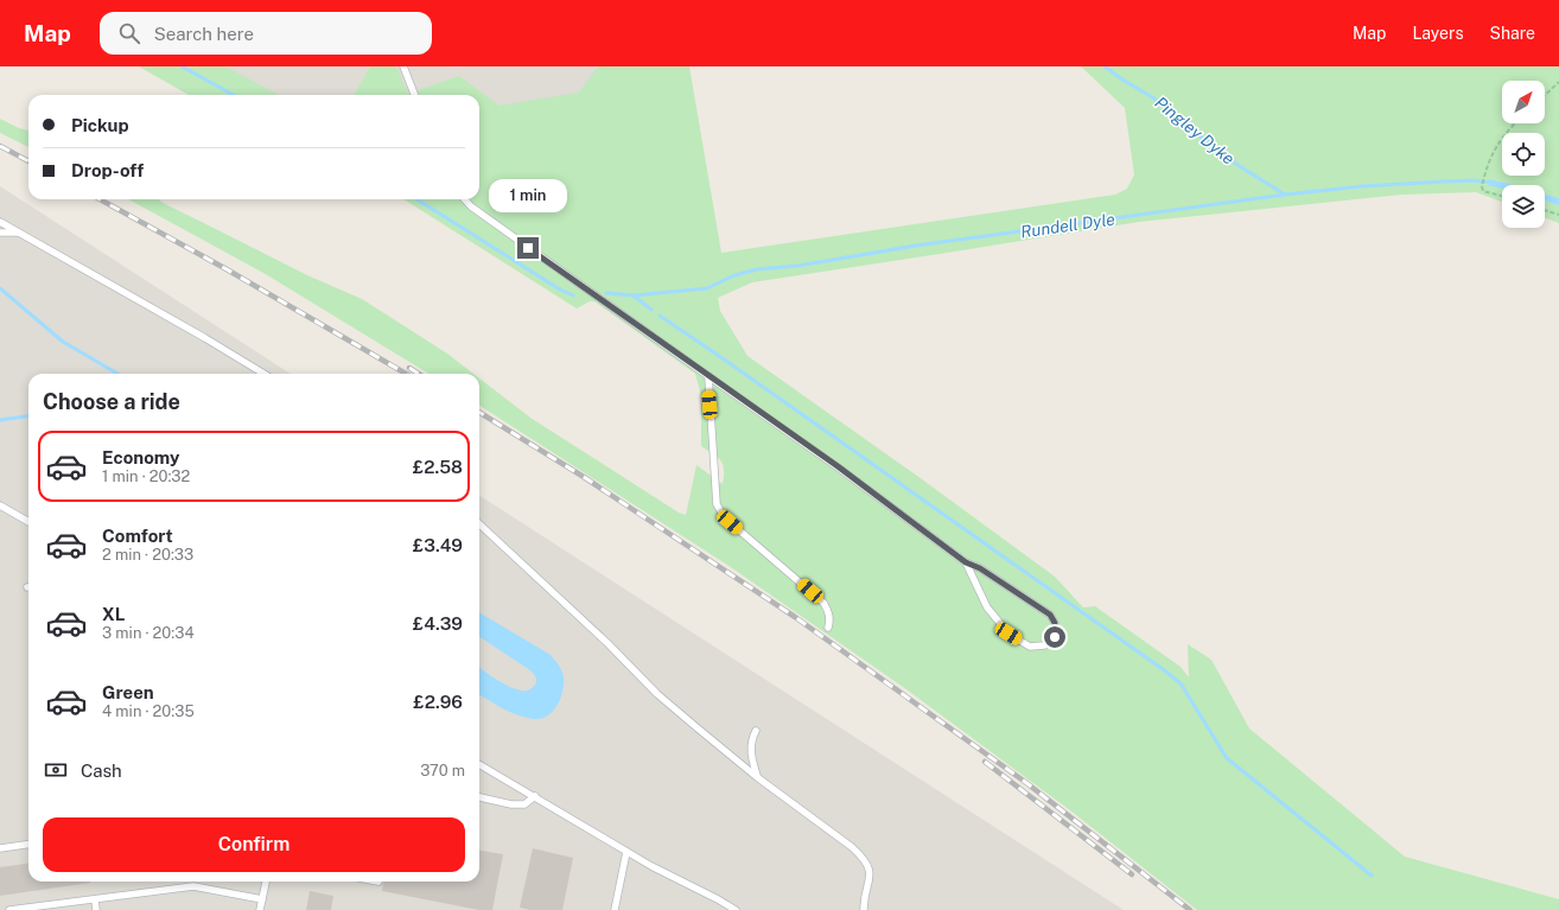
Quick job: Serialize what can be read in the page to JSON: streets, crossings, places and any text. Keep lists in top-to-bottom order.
{
  "water": ["Pingley Dyke", "Rundell Dyle"],
  "north": "top right",
  "page": {
    "header": "Map",
    "search": "Search here",
    "nav": ["Map", "Layers", "Share"],
    "banner": ["Pickup", "Drop-off"],
    "bubble": "1 min",
    "heading": "Choose a ride",
    "list": [
      {
        "name": "Economy",
        "note": "1 min · 20:32",
        "value": "£2.58"
      },
      {
        "name": "Comfort",
        "note": "2 min · 20:33",
        "value": "£3.49"
      },
      {
        "name": "XL",
        "note": "3 min · 20:34",
        "value": "£4.39"
      },
      {
        "name": "Green",
        "note": "4 min · 20:35",
        "value": "£2.96"
      }
    ],
    "pay": ["Cash", "370 m"],
    "buttons": "Confirm"
  }
}
